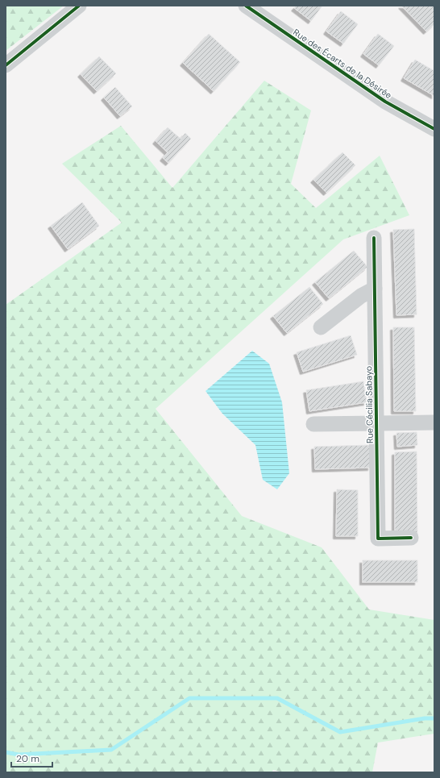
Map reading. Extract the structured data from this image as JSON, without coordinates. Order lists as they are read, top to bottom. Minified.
{"streets":{"street":["Rue des Écarts de la Désirée","Rue Cécilia Sabayo"]},"scale_bar":"20 m"}
